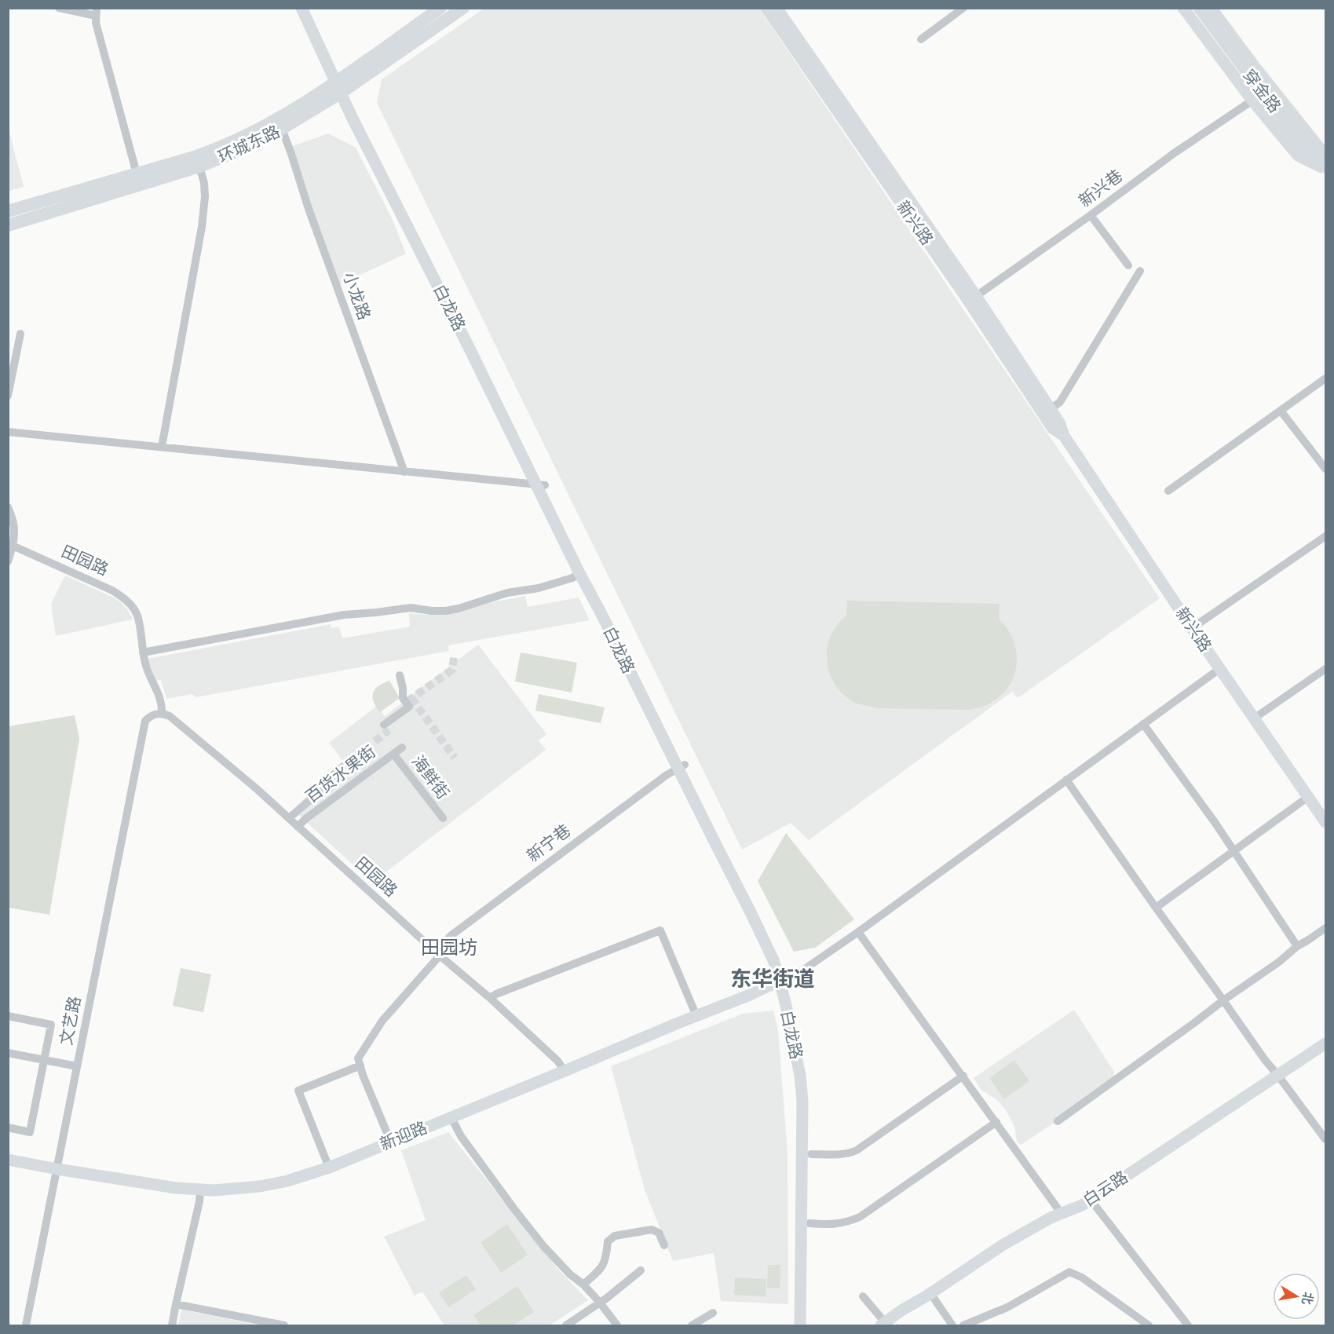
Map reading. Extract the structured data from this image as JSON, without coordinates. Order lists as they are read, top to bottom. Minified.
{"streets":{"main road":["环城东路"],"street":["穿金路","新兴巷","新兴路","小龙路","白龙路","田园路","百货水果街","海鲜街","新宁巷","文艺路","新迎路","白云路"]},"crossings":[["环城东路","小龙路"],["环城东路","白龙路"],["新兴巷","新兴路"],["白龙路","新宁巷"],["白龙路","新迎路"],["田园路","百货水果街"],["田园路","新宁巷"],["田园路","文艺路"],["田园路","新迎路"],["百货水果街","海鲜街"],["文艺路","新迎路"]],"districts":["田园坊","东华街道"],"north":"right"}
